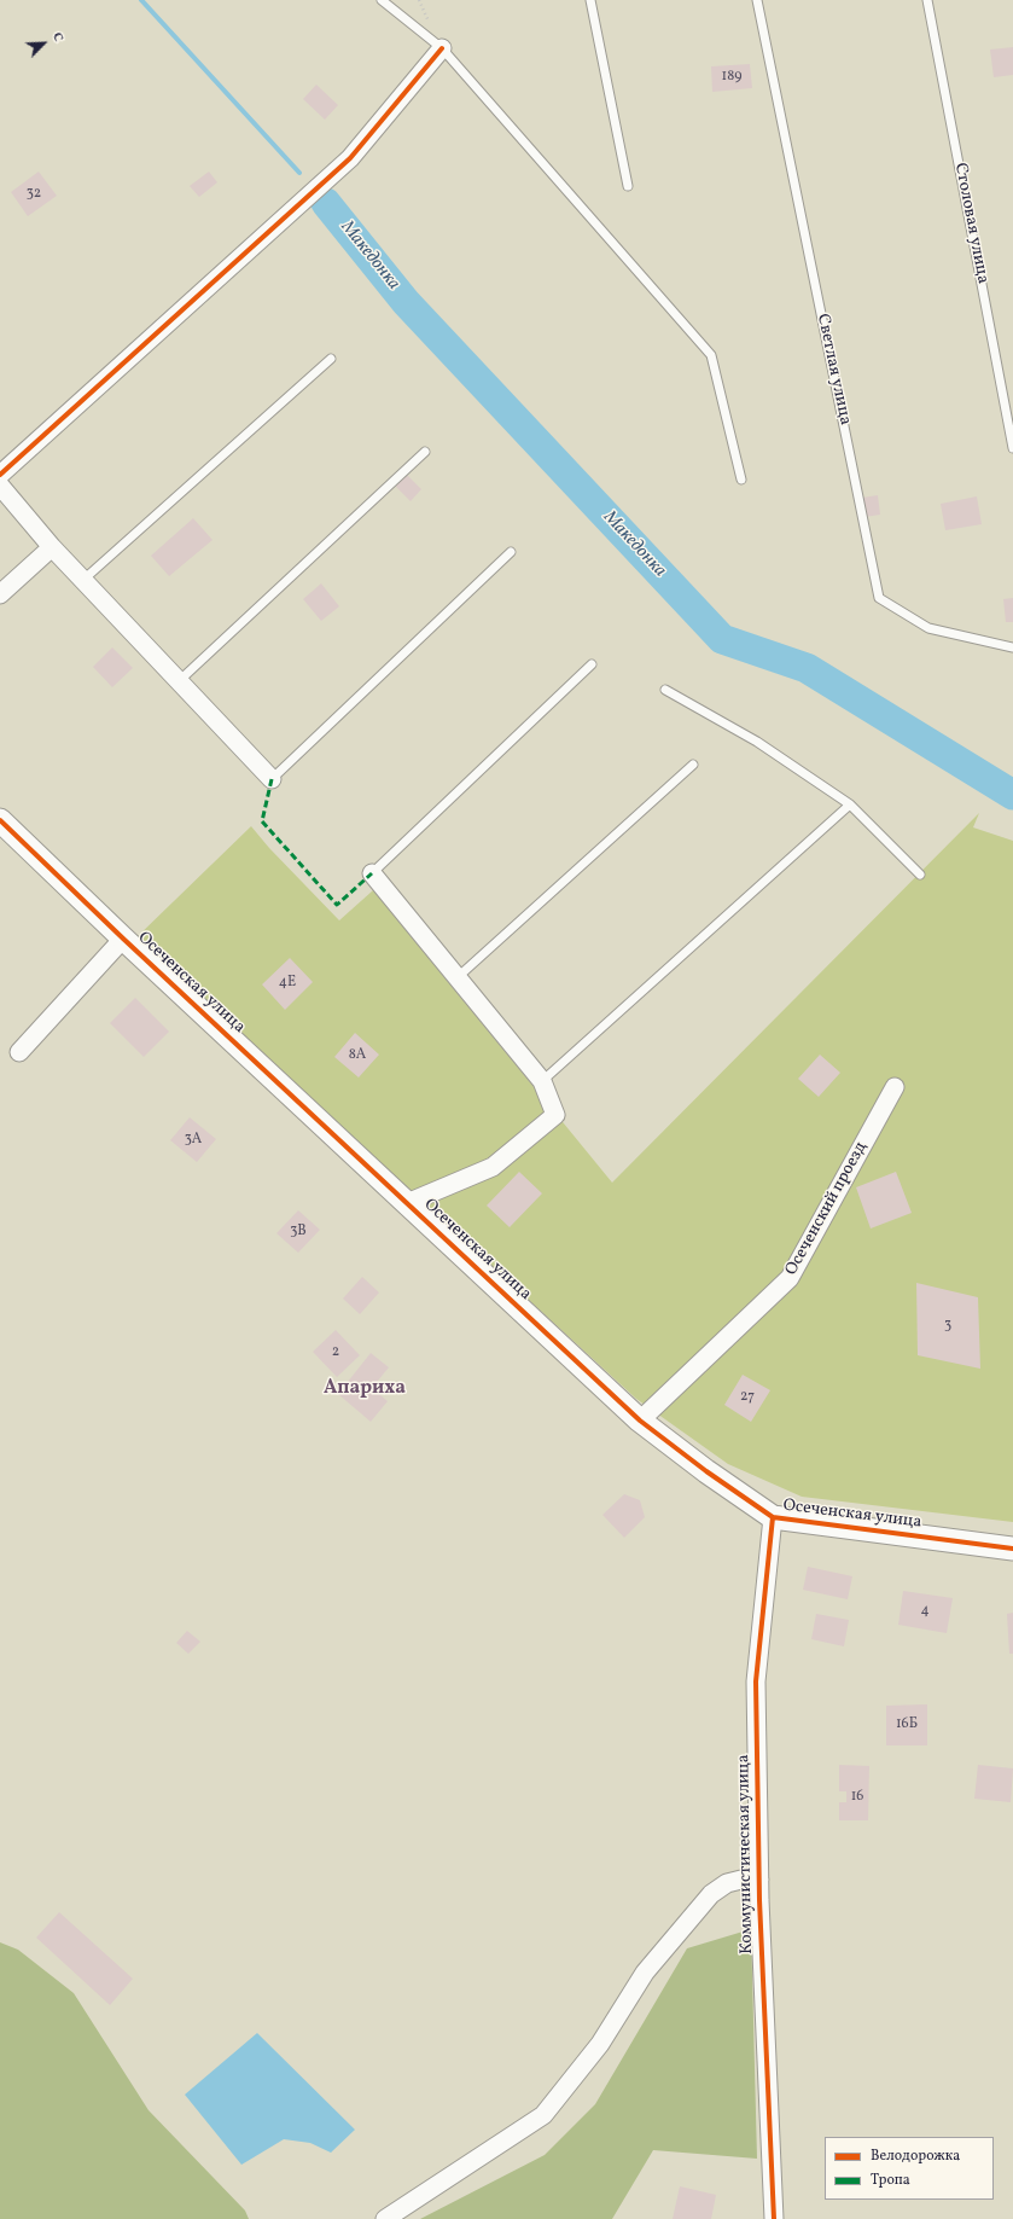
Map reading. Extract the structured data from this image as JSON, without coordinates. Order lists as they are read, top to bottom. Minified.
{"streets":{"street":["Осеченская улица","Осеченский проезд","Коммунистическая улица"],"lane":["Столовая улица","Светлая улица"]},"crossings":[["Осеченская улица","Осеченский проезд"],["Осеченская улица","Коммунистическая улица"]],"districts":["Апариха"],"water":["Македонка"],"house_numbers":["189","32","4Е","8А","3А","3В","3","2","27","4","16Б","16"],"legend":["Велодорожка","Тропа"],"north":"top right"}
